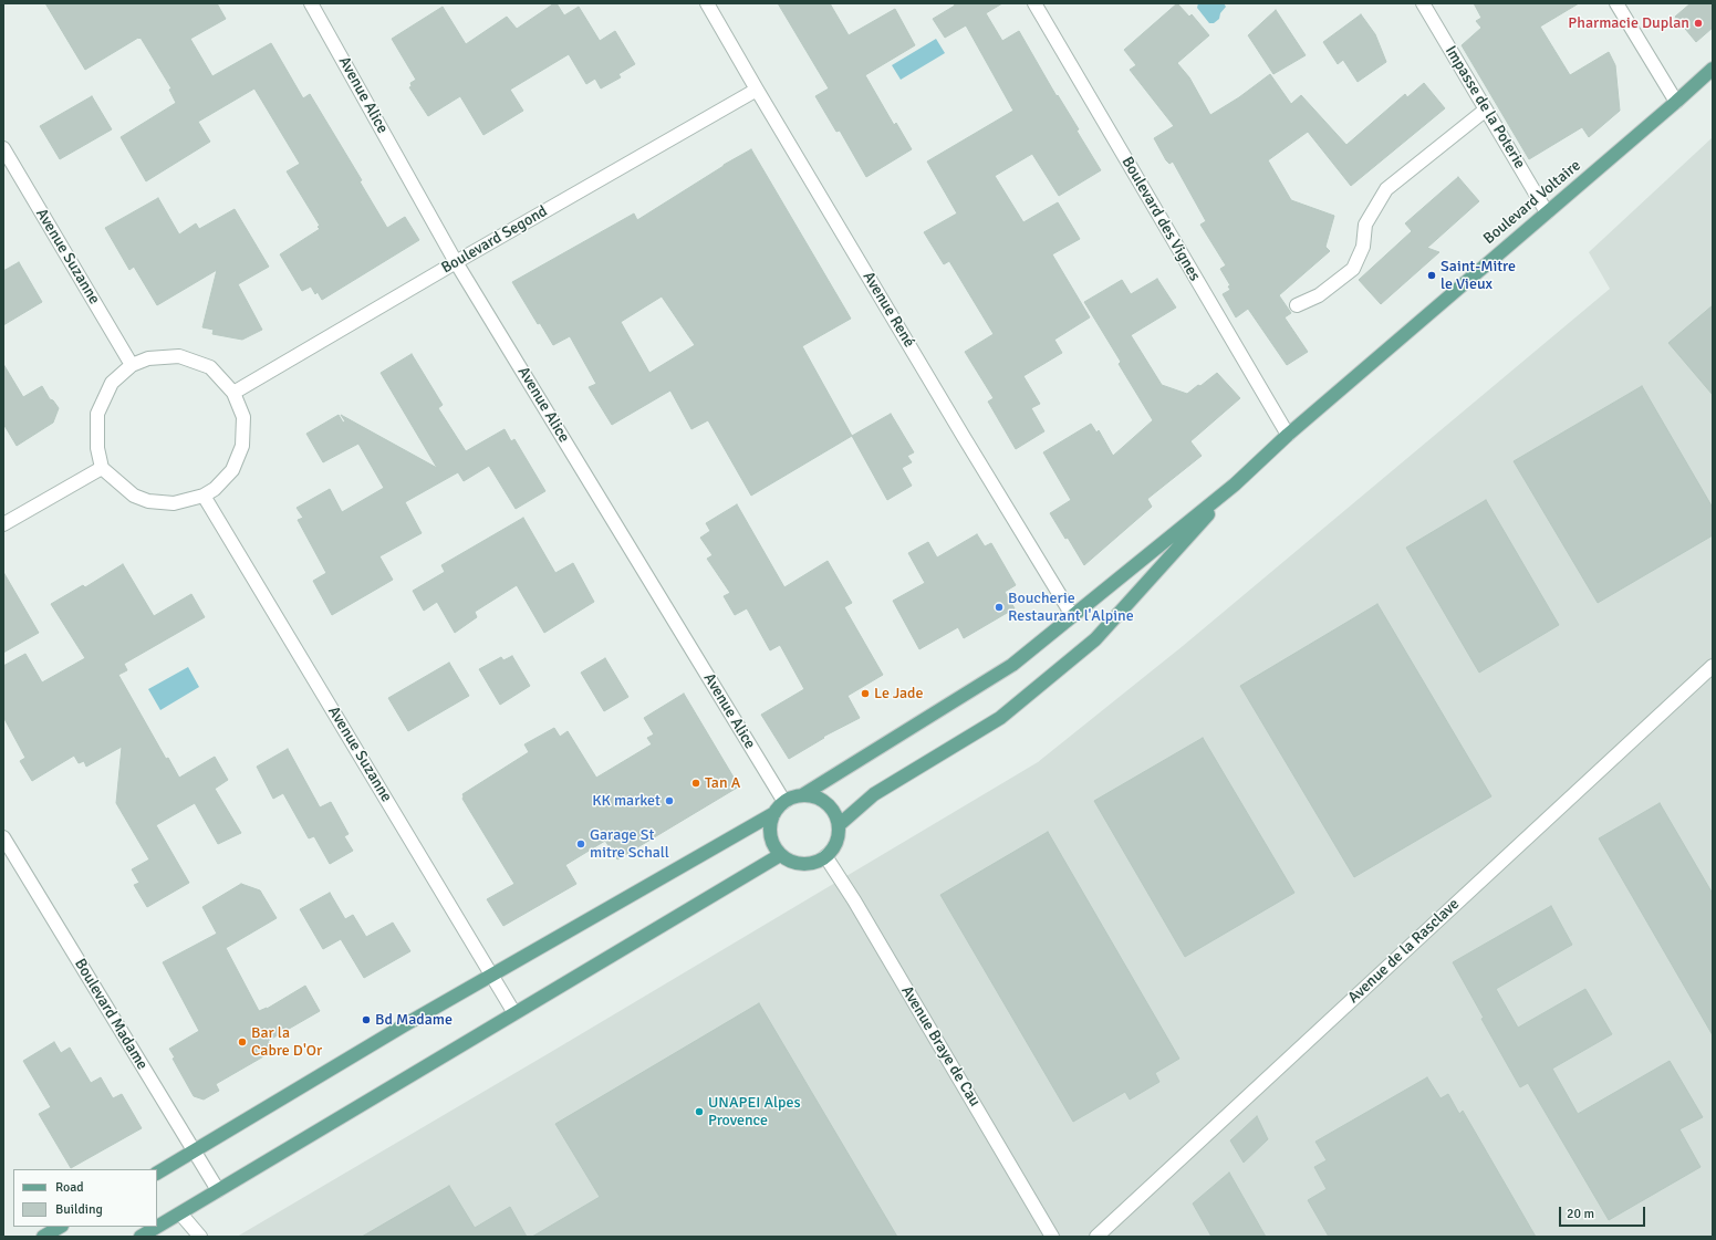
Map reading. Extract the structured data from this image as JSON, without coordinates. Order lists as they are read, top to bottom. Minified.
{"streets":{"main road":["Boulevard Voltaire"],"street":["Avenue Alice","Impasse de la Poterie","Boulevard des Vignes","Boulevard Segond","Avenue Suzanne","Avenue René","Avenue de la Rasclave","Boulevard Madame","Avenue Braye de Cau"]},"crossings":[["Avenue Alice","Boulevard Segond"],["Avenue Alice","Avenue Braye de Cau"],["Impasse de la Poterie","Boulevard Voltaire"],["Boulevard Voltaire","Boulevard des Vignes"],["Boulevard Segond","Avenue Suzanne"],["Boulevard Segond","Avenue René"]],"places":["Pharmacie Duplan","Saint-Mitre le Vieux","Boucherie Restaurant l'Alpine","Le Jade","Tan A","KK market","Garage St mitre Schall","Bd Madame","Bar la Cabre D'Or","UNAPEI Alpes Provence"],"legend":["Road","Building"],"scale_bar":"20 m"}
